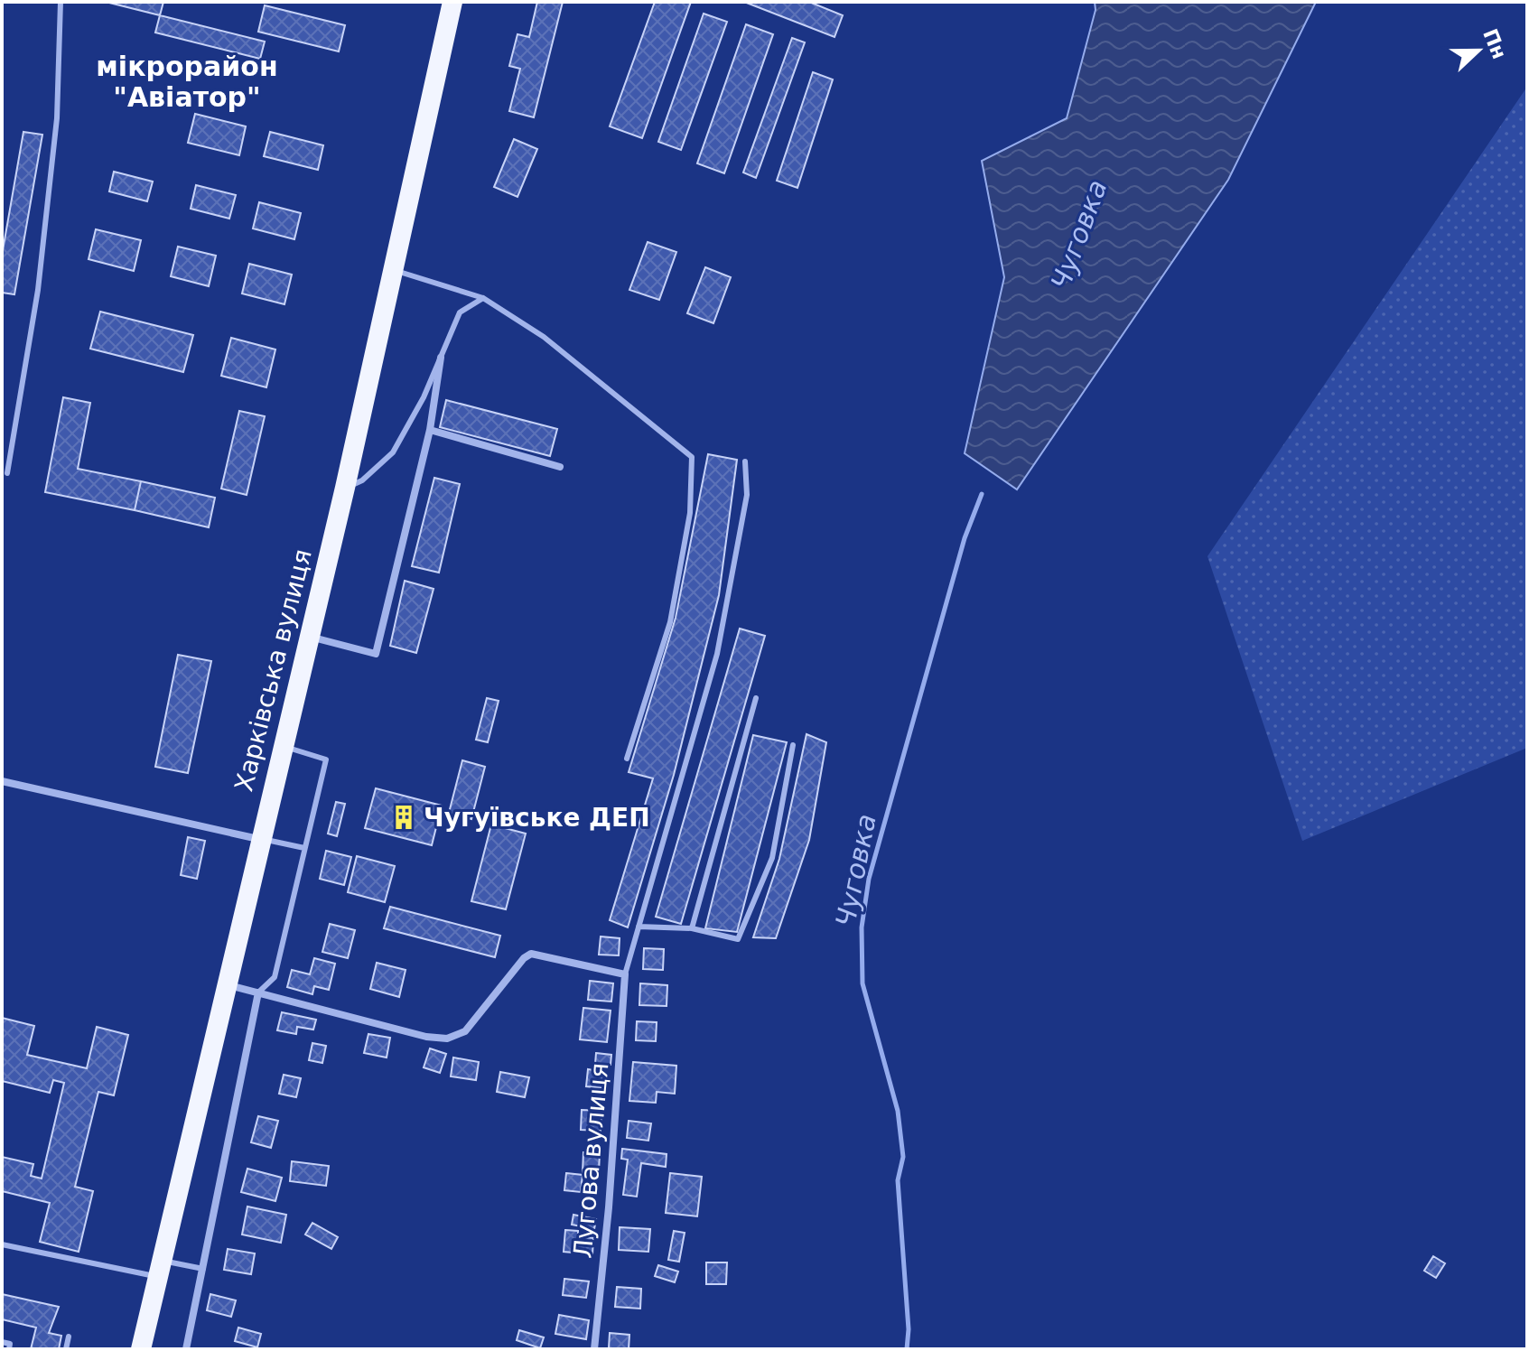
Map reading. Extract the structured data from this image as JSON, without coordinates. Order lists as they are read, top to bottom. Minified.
{"streets":{"highway":["Харківська вулиця"],"street":["Лугова вулиця"]},"districts":["мікрорайон \"Авіатор\""],"water":["Чуговка"],"places":{"building":["Чугуївське ДЕП"]},"north":"right"}
